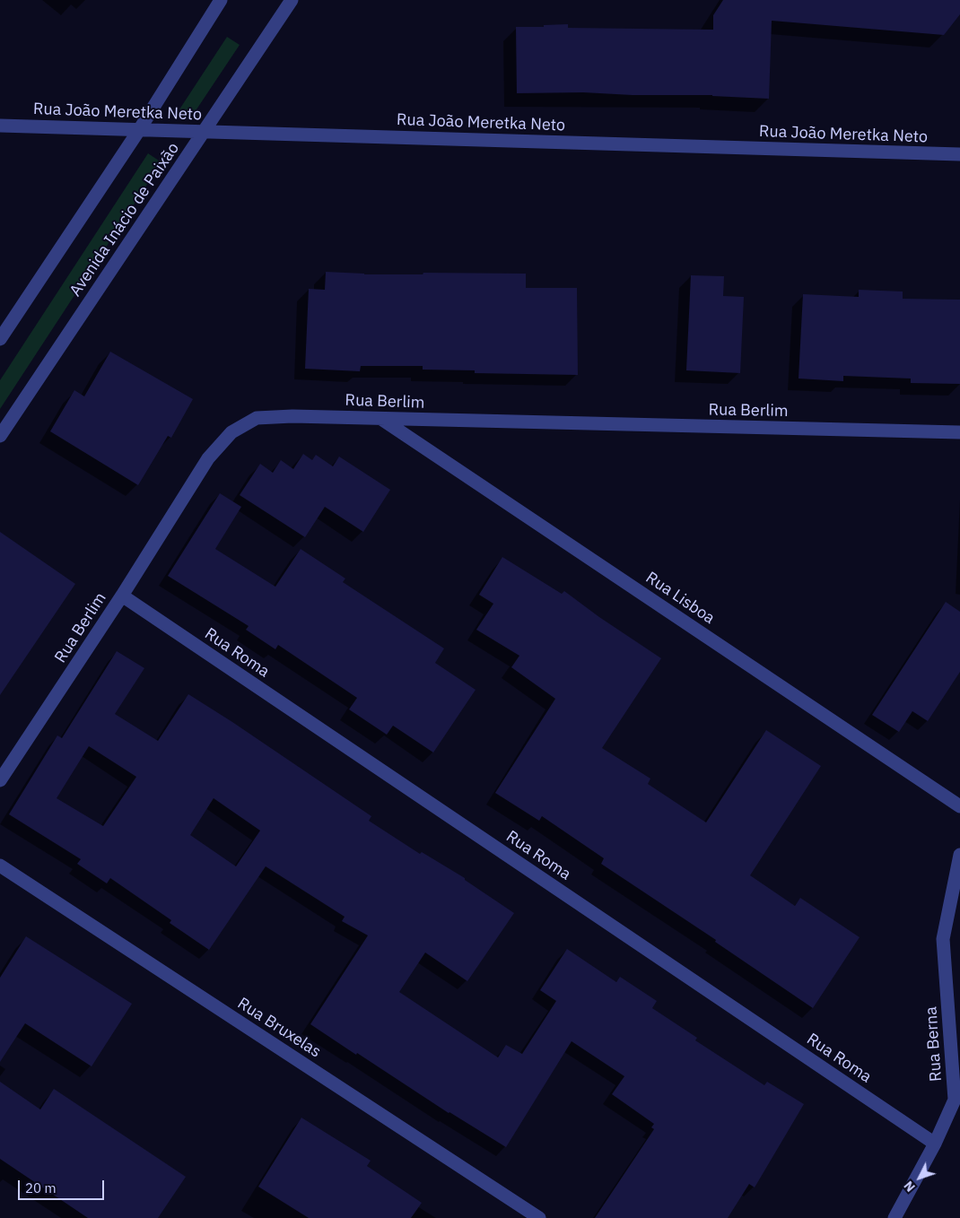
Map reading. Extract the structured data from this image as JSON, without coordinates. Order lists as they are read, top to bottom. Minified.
{"streets":{"street":["Rua João Meretka Neto","Avenida Inácio de Paixão","Rua Berlim","Rua Lisboa","Rua Roma","Rua Bruxelas","Rua Berna"]},"crossings":[["Rua João Meretka Neto","Avenida Inácio de Paixão"],["Rua Berlim","Rua Lisboa"],["Rua Berlim","Rua Roma"],["Rua Roma","Rua Berna"]],"scale_bar":"20 m","north":"bottom left"}
